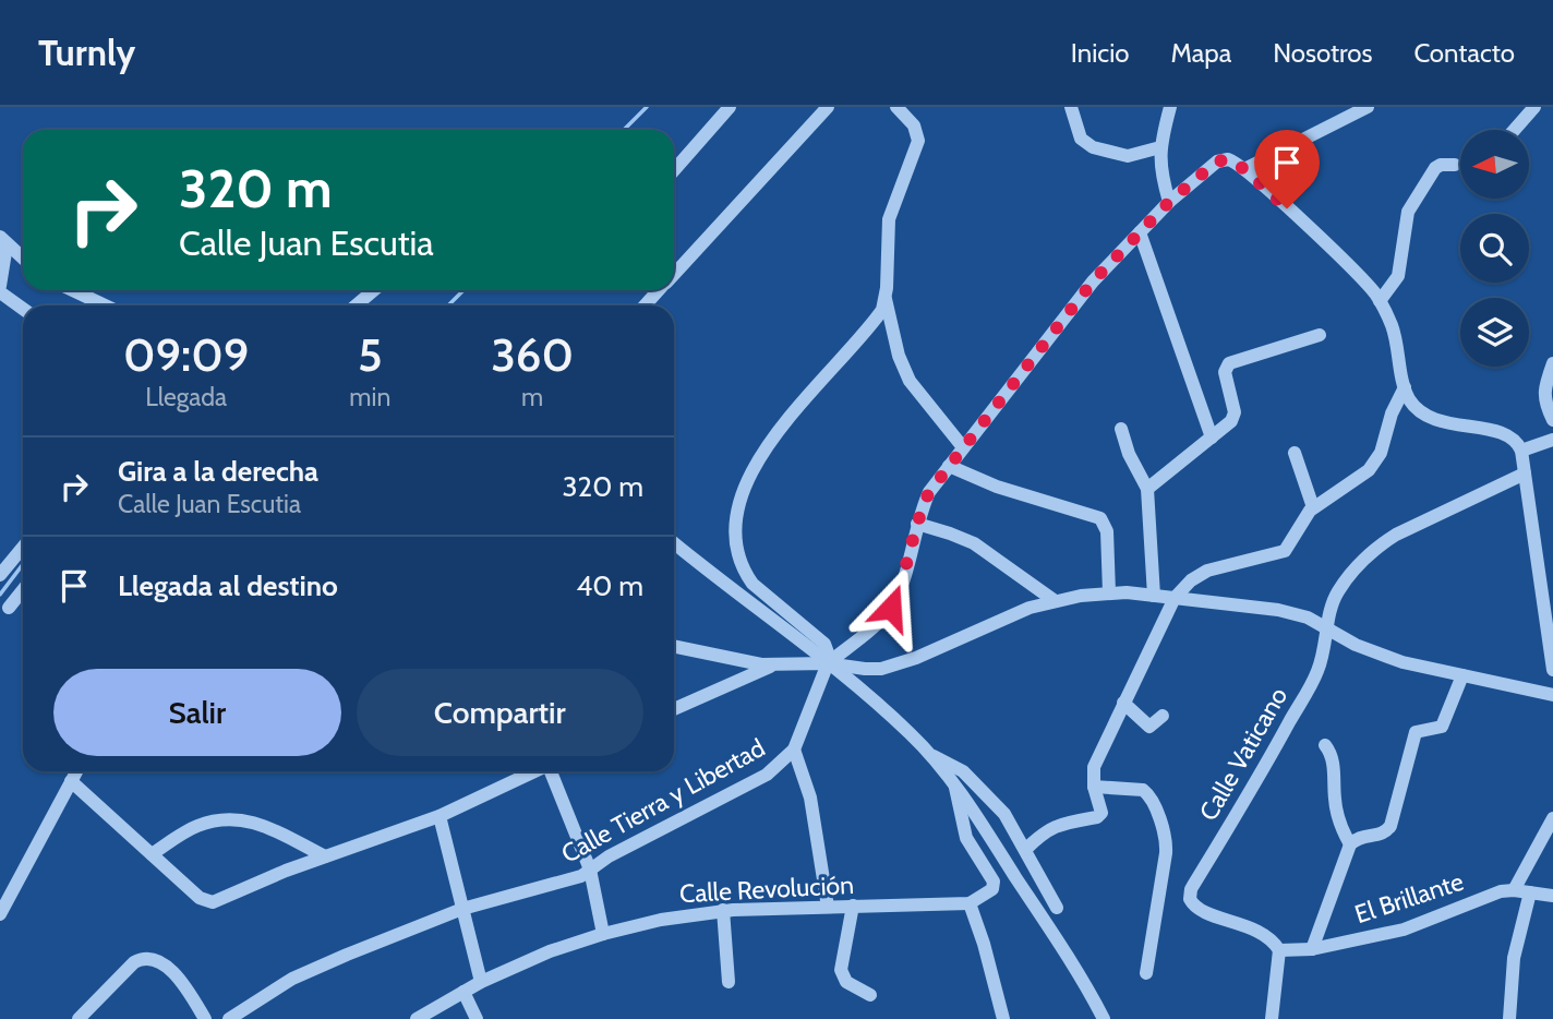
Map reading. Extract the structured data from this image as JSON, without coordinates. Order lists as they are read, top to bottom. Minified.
{"streets":{"street":["Calle Vaticano","Calle Tierra y Libertad","Calle Revolución","El Brillante"]},"crossings":[["Calle Vaticano","El Brillante"]],"north":"left","page":{"header":"Turnly","nav":["Inicio","Mapa","Nosotros","Contacto"],"turn":["320 m","Calle Juan Escutia"],"eta":["09:09","Llegada","5","min","360","m"],"list":[{"name":"Gira a la derecha","note":"Calle Juan Escutia","value":"320 m"},{"name":"Llegada al destino","value":"40 m"}],"buttons":["Salir","Compartir"]}}
